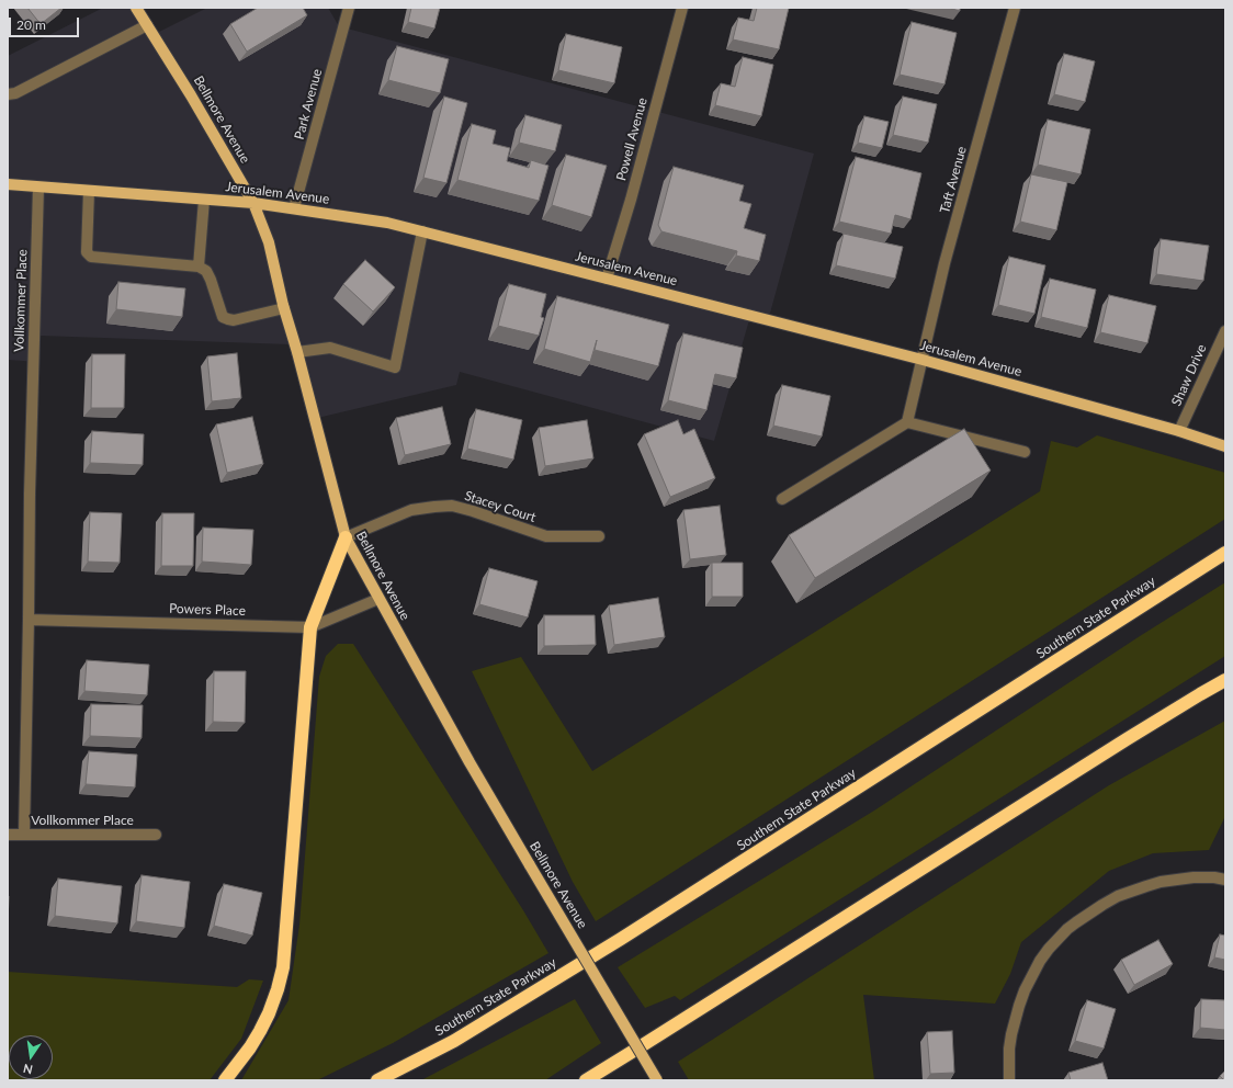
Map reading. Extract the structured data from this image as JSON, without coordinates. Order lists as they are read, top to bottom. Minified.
{"streets":{"highway":["Southern State Parkway"],"main road":["Bellmore Avenue","Jerusalem Avenue"],"street":["Park Avenue","Powell Avenue","Taft Avenue","Vollkommer Place","Shaw Drive","Stacey Court","Powers Place"]},"crossings":[["Park Avenue","Jerusalem Avenue"],["Bellmore Avenue","Jerusalem Avenue"],["Bellmore Avenue","Stacey Court"],["Bellmore Avenue","Powers Place"],["Powell Avenue","Jerusalem Avenue"],["Taft Avenue","Jerusalem Avenue"],["Jerusalem Avenue","Vollkommer Place"],["Jerusalem Avenue","Shaw Drive"],["Vollkommer Place","Powers Place"]],"scale_bar":"20 m","north":"bottom"}
